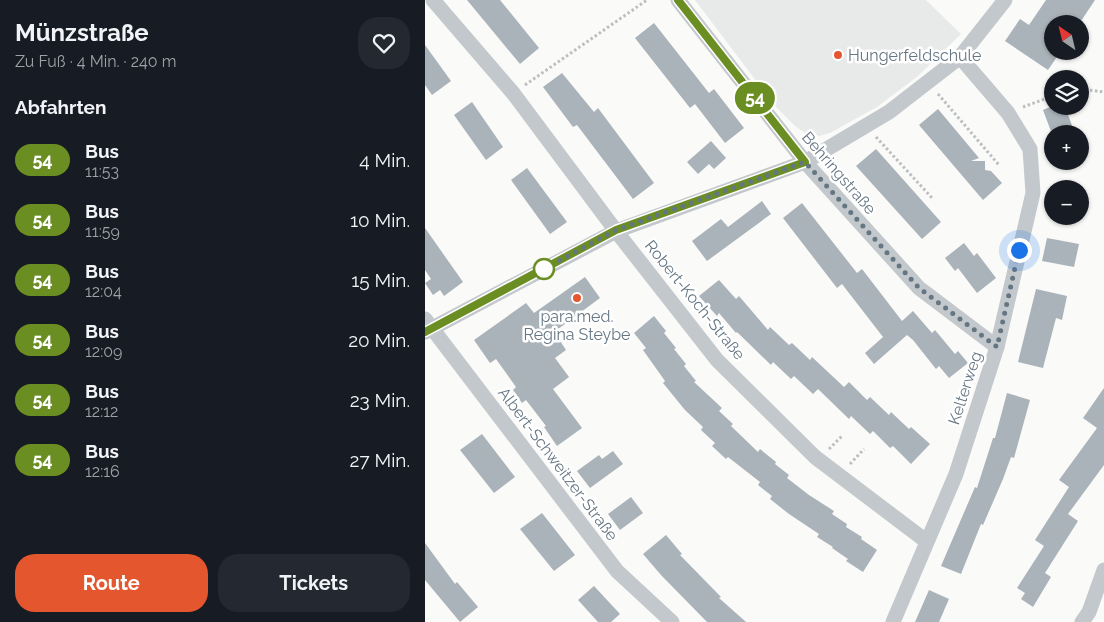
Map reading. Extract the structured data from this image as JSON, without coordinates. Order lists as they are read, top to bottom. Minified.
{"streets":{"street":["Behringstraße","Robert-Koch-Straße","Kelterweg","Albert-Schweitzer-Straße"]},"crossings":[["Behringstraße","Kelterweg"],["Robert-Koch-Straße","Kelterweg"]],"places":["Hungerfeldschule","para.med. Regina Steybe"],"lines":["bus line 54"],"north":"top left","page":{"heading":[["Münzstraße","Zu Fuß · 4 Min. · 240 m"],"Abfahrten"],"on_map":"54","map_buttons":["+","−"],"list":[{"mark":"54","name":"Bus","note":"11:53","value":"4 Min."},{"mark":"54","name":"Bus","note":"11:59","value":"10 Min."},{"mark":"54","name":"Bus","note":"12:04","value":"15 Min."},{"mark":"54","name":"Bus","note":"12:09","value":"20 Min."},{"mark":"54","name":"Bus","note":"12:12","value":"23 Min."},{"mark":"54","name":"Bus","note":"12:16","value":"27 Min."}],"buttons":["Route","Tickets"]}}
